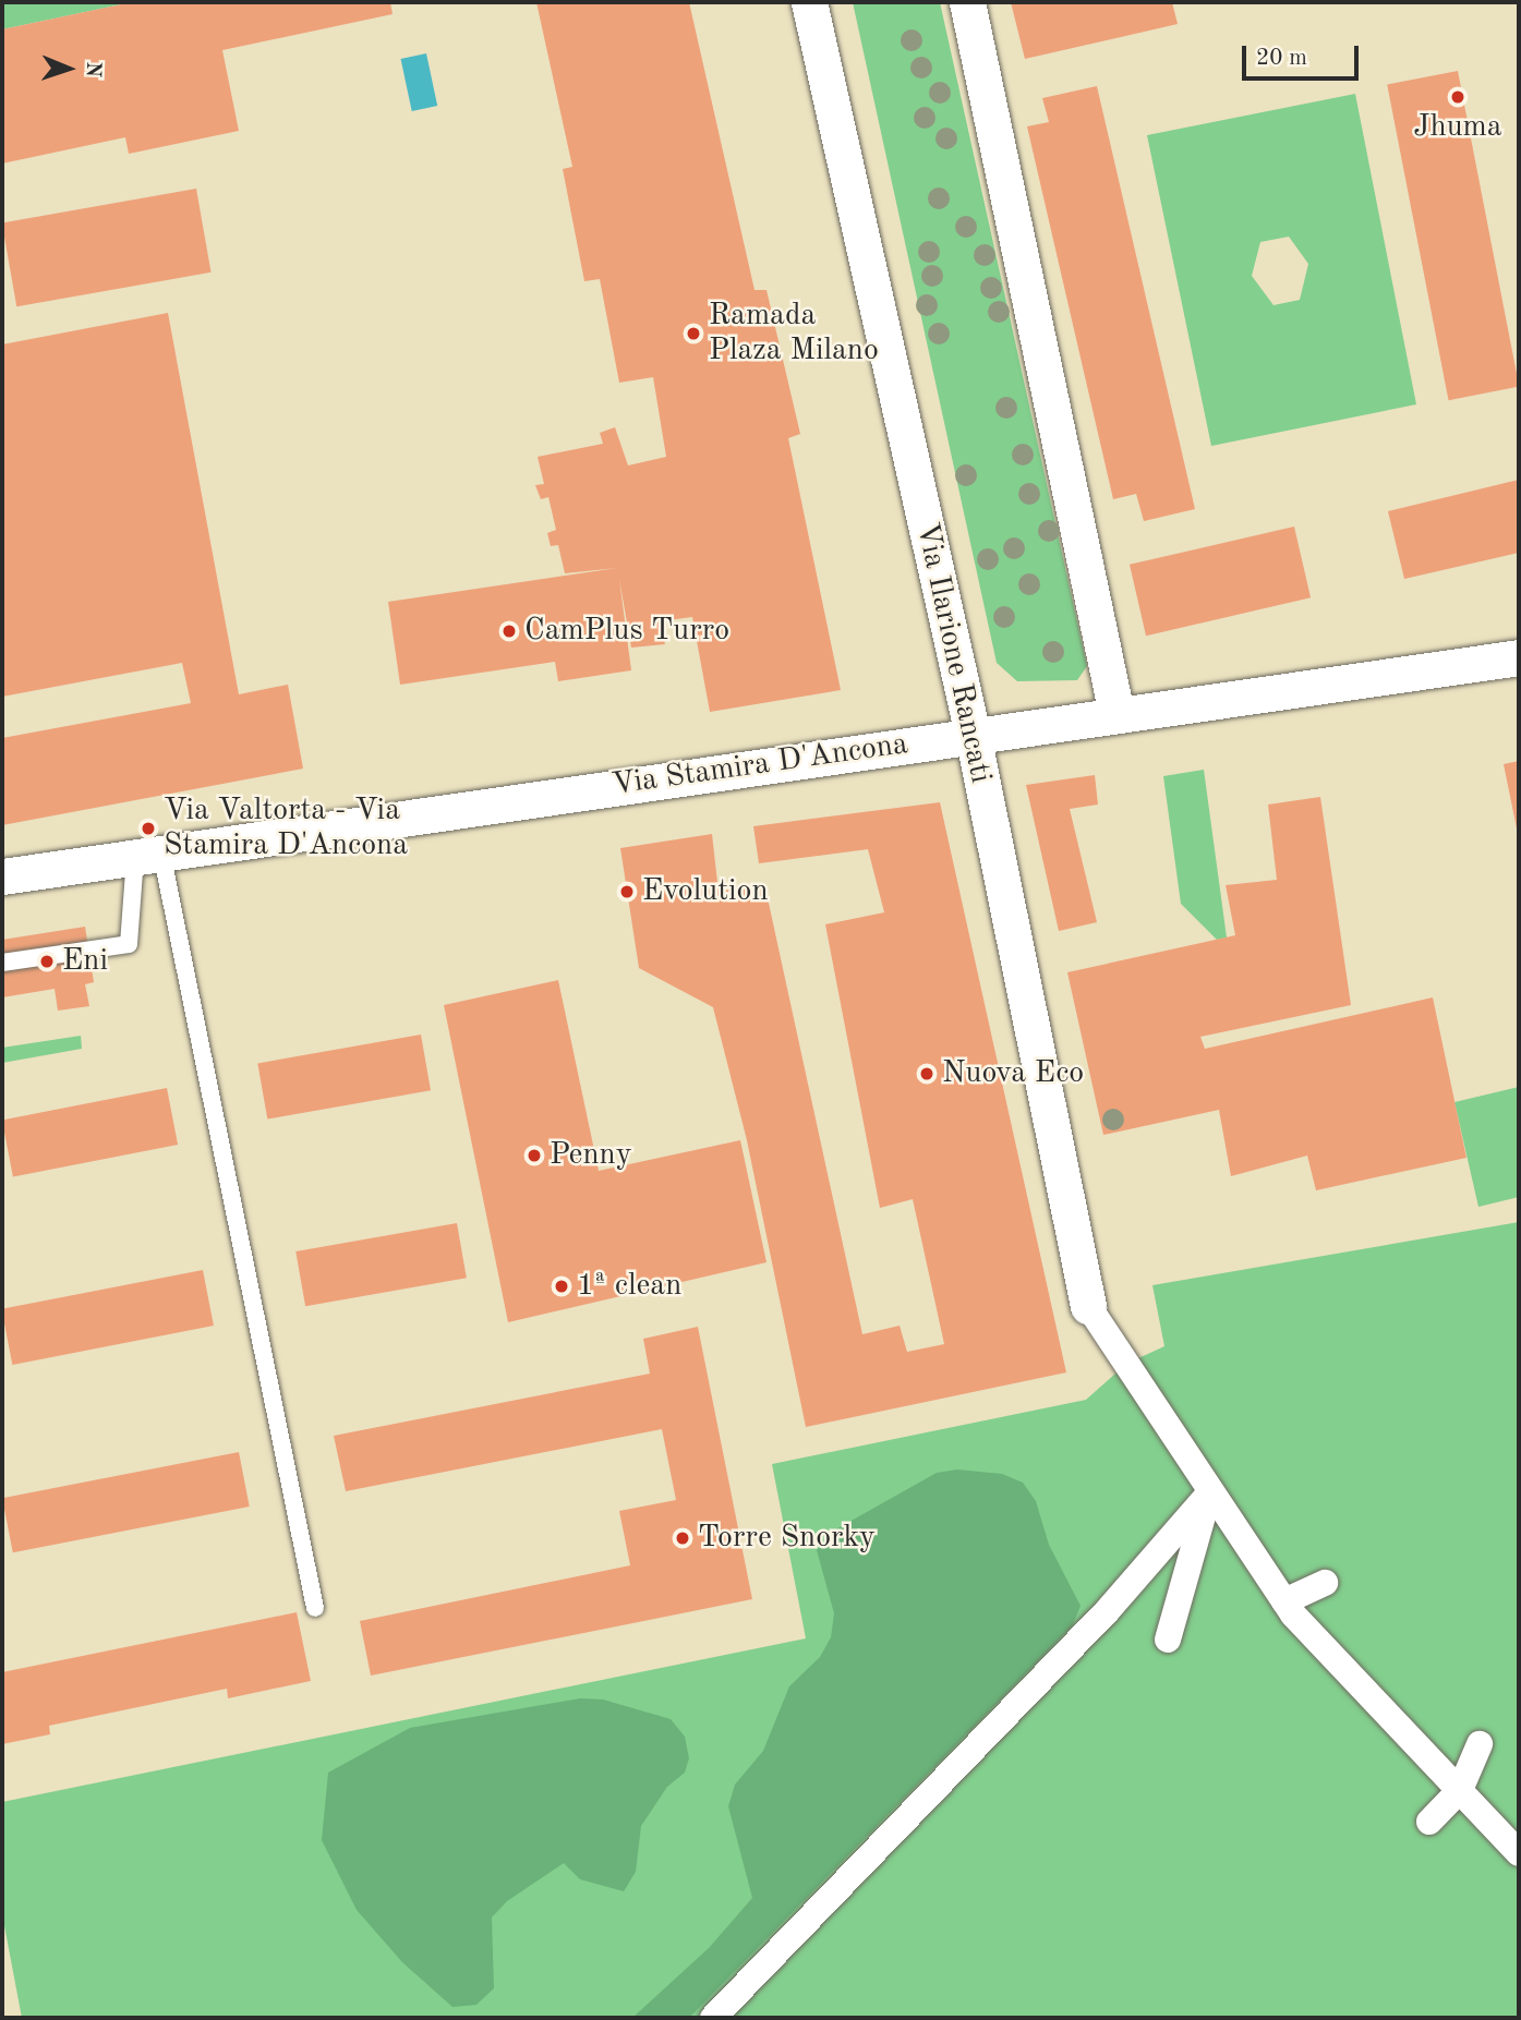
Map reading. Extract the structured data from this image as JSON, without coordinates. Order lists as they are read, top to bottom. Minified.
{"streets":{"street":["Via Ilarione Rancati","Via Stamira D'Ancona"]},"crossings":[["Via Ilarione Rancati","Via Stamira D'Ancona"]],"places":["Jhuma","Ramada Plaza Milano","CamPlus Turro","Via Valtorta - Via Stamira D'Ancona","Evolution","Eni","Nuova Eco","Penny","1ª clean","Torre Snorky"],"scale_bar":"20 m","north":"right"}
